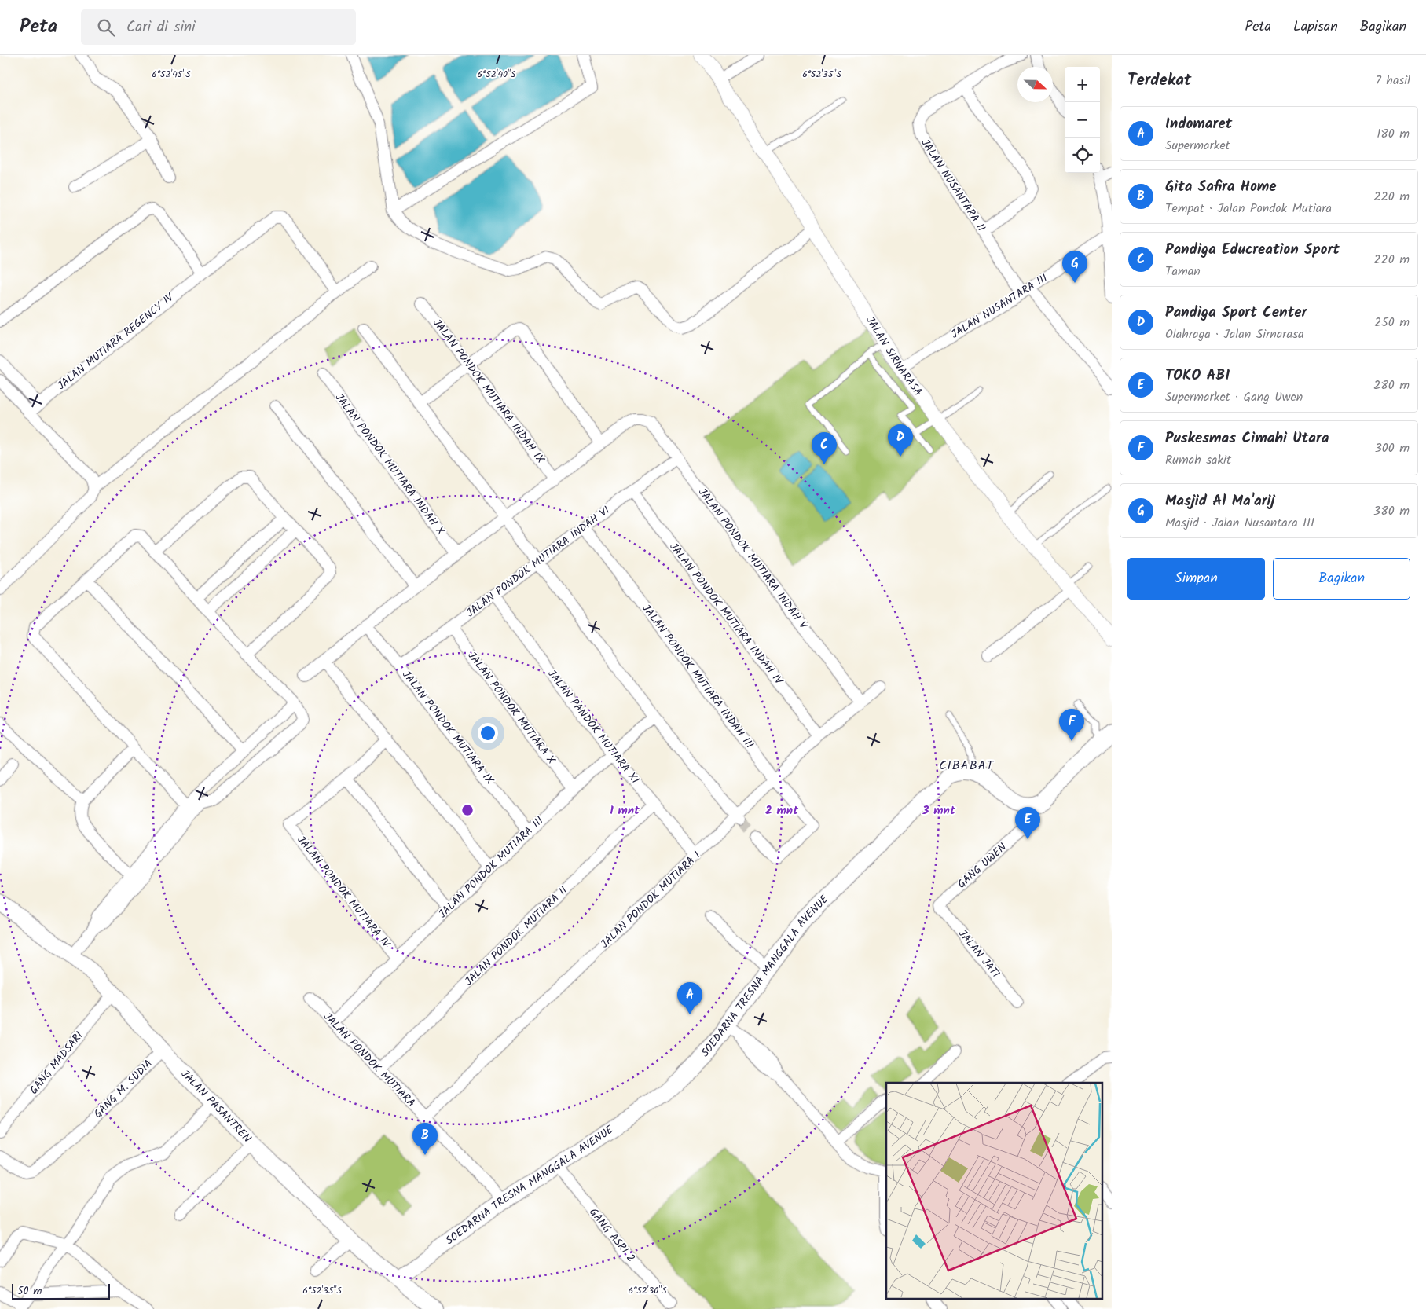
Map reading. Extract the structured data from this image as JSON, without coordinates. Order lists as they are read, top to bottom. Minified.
{"streets":{"main road":["SOEDARNA TRESNA MANGGALA AVENUE","JALAN PASANTREN"],"street":["JALAN NUSANTARA II","JALAN NUSANTARA III","JALAN MUTIARA REGENCY IV","JALAN SIRNARASA","JALAN PONDOK MUTIARA INDAH IX","JALAN PONDOK MUTIARA INDAH X","JALAN PONDOK MUTIARA INDAH V","JALAN PONDOK MUTIARA INDAH VI","JALAN PONDOK MUTIARA INDAH IV","JALAN PONDOK MUTIARA INDAH III","JALAN PONDOK MUTIARA X","JALAN PANDOK MUTIARA XI","JALAN PONDOK MUTIARA IX","GANG UWEN","JALAN PONDOK MUTIARA III","JALAN PONDOK MUTIARA IV","JALAN PONDOK MUTIARA I","JALAN PONDOK MUTIARA II","JALAN JATI","JALAN PONDOK MUTIARA","GANG MADSARI","GANG M. SUDIA","GANG ASRI 2"]},"crossings":[["JALAN NUSANTARA II","JALAN NUSANTARA III"],["JALAN NUSANTARA III","JALAN SIRNARASA"],["JALAN PONDOK MUTIARA INDAH V","JALAN PONDOK MUTIARA INDAH VI"],["JALAN PONDOK MUTIARA INDAH V","JALAN PONDOK MUTIARA I"],["JALAN PONDOK MUTIARA INDAH VI","JALAN PONDOK MUTIARA INDAH IV"],["JALAN PONDOK MUTIARA INDAH VI","JALAN PONDOK MUTIARA INDAH III"],["JALAN PONDOK MUTIARA INDAH VI","JALAN PONDOK MUTIARA X"],["JALAN PONDOK MUTIARA INDAH VI","JALAN PANDOK MUTIARA XI"],["JALAN PONDOK MUTIARA INDAH VI","JALAN PONDOK MUTIARA IX"],["JALAN PONDOK MUTIARA INDAH IV","JALAN PONDOK MUTIARA I"],["JALAN PONDOK MUTIARA INDAH III","JALAN PONDOK MUTIARA I"],["JALAN PONDOK MUTIARA X","JALAN PONDOK MUTIARA III"],["JALAN PANDOK MUTIARA XI","JALAN PONDOK MUTIARA III"],["JALAN PANDOK MUTIARA XI","JALAN PONDOK MUTIARA I"],["JALAN PANDOK MUTIARA XI","JALAN PONDOK MUTIARA II"],["JALAN PONDOK MUTIARA IX","JALAN PONDOK MUTIARA III"],["GANG UWEN","JALAN JATI"],["JALAN PONDOK MUTIARA III","JALAN PONDOK MUTIARA IV"],["JALAN PONDOK MUTIARA III","JALAN PONDOK MUTIARA"],["JALAN PONDOK MUTIARA I","JALAN PONDOK MUTIARA"],["JALAN PONDOK MUTIARA II","JALAN PONDOK MUTIARA"],["SOEDARNA TRESNA MANGGALA AVENUE","JALAN PONDOK MUTIARA"],["SOEDARNA TRESNA MANGGALA AVENUE","JALAN PASANTREN"],["SOEDARNA TRESNA MANGGALA AVENUE","GANG ASRI 2"],["GANG MADSARI","JALAN PASANTREN"],["GANG M. SUDIA","JALAN PASANTREN"]],"districts":["CIBABAT"],"scale_bar":"50 m","north":"right","page":{"header":"Peta","search":"Cari di sini","nav":["Peta","Lapisan","Bagikan"],"heading":["Terdekat","7 hasil"],"map_buttons":["+","−"],"list":[{"mark":"A","name":"Indomaret","note":"Supermarket","value":"180 m"},{"mark":"B","name":"Gita Safira Home","note":"Tempat · Jalan Pondok Mutiara","value":"220 m"},{"mark":"C","name":"Pandiga Educreation Sport","note":"Taman","value":"220 m"},{"mark":"D","name":"Pandiga Sport Center","note":"Olahraga · Jalan Sirnarasa","value":"250 m"},{"mark":"E","name":"TOKO ABI","note":"Supermarket · Gang Uwen","value":"280 m"},{"mark":"F","name":"Puskesmas Cimahi Utara","note":"Rumah sakit","value":"300 m"},{"mark":"G","name":"Masjid Al Ma'arij","note":"Masjid · Jalan Nusantara III","value":"380 m"}],"pins":["G","D","C","F","E","A","B"],"buttons":["Simpan","Bagikan"],"scale":"50 m"},"coordinates":["6°52'45\"S","6°52'35\"S","6°52'40\"S","6°52'30\"S"],"rings":["1 mnt","2 mnt","3 mnt"]}
